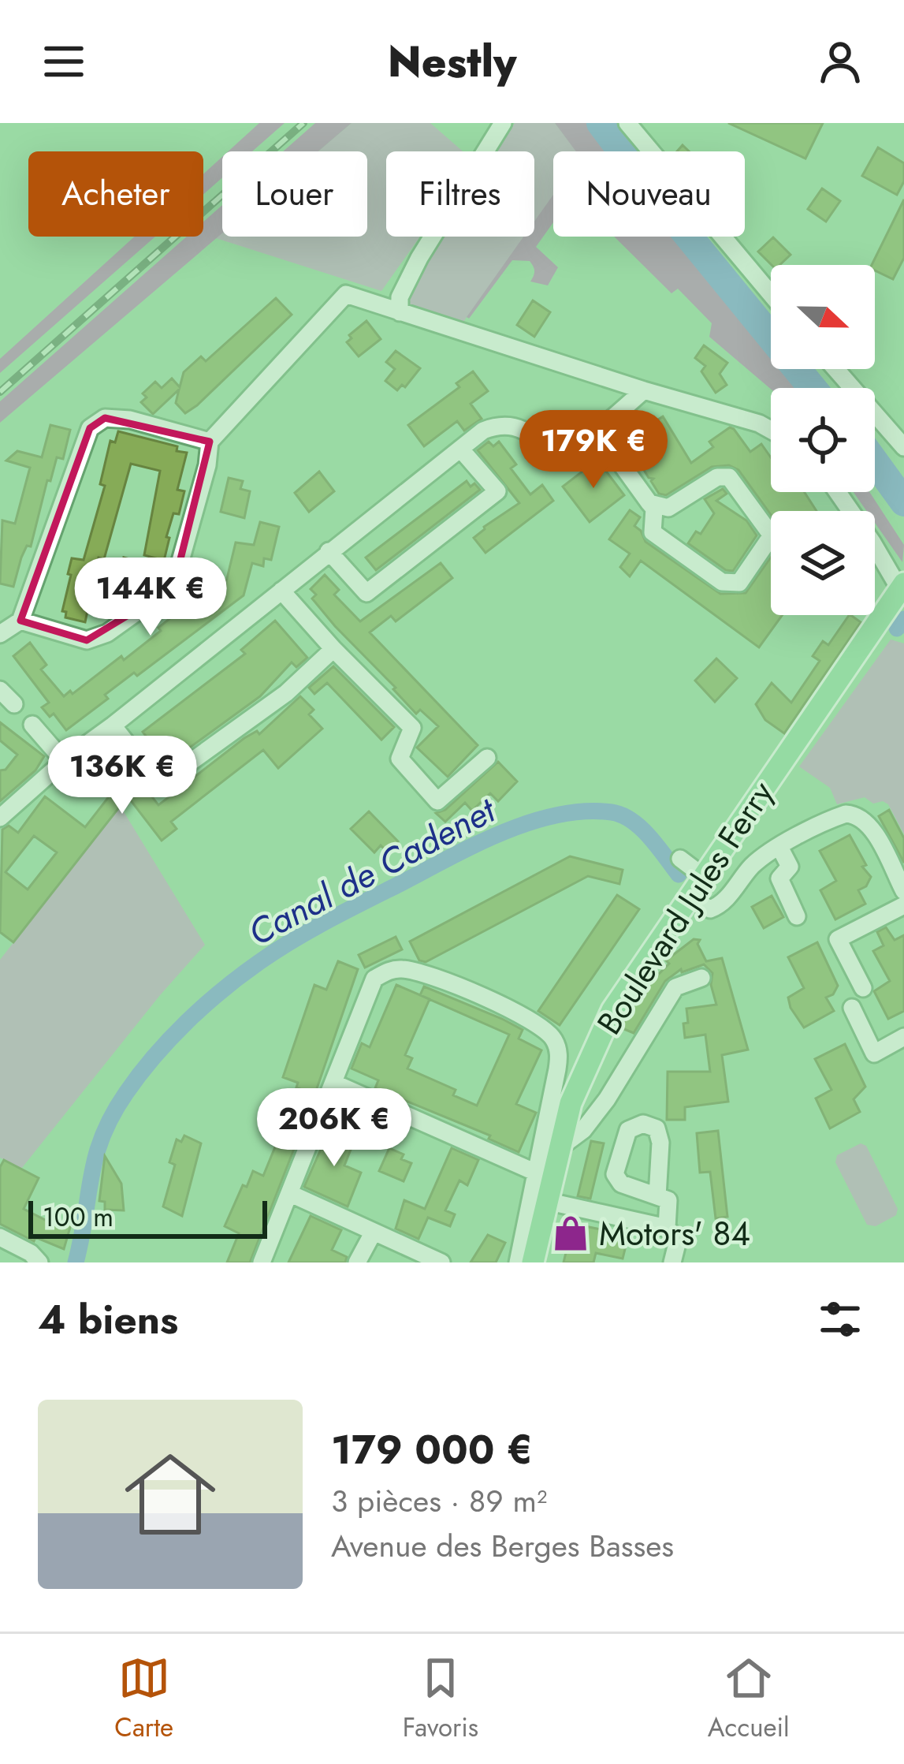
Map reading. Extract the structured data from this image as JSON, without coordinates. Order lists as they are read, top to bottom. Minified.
{"streets":{"main road":["Boulevard Jules Ferry"]},"water":["Canal de Cadenet"],"places":{"shop":["Motors' 84"]},"scale_bar":"100 m","north":"right","page":{"header":"Nestly","chip":["Acheter","Louer","Filtres","Nouveau"],"price":["179K €","144K €","136K €","206K €"],"scale":"100 m","heading":"4 biens","list":[{"name":"179 000 €","note":"3 pièces · 89 m² · Avenue des Berges Basses"}],"tabs":["Carte","Favoris","Accueil"]}}
